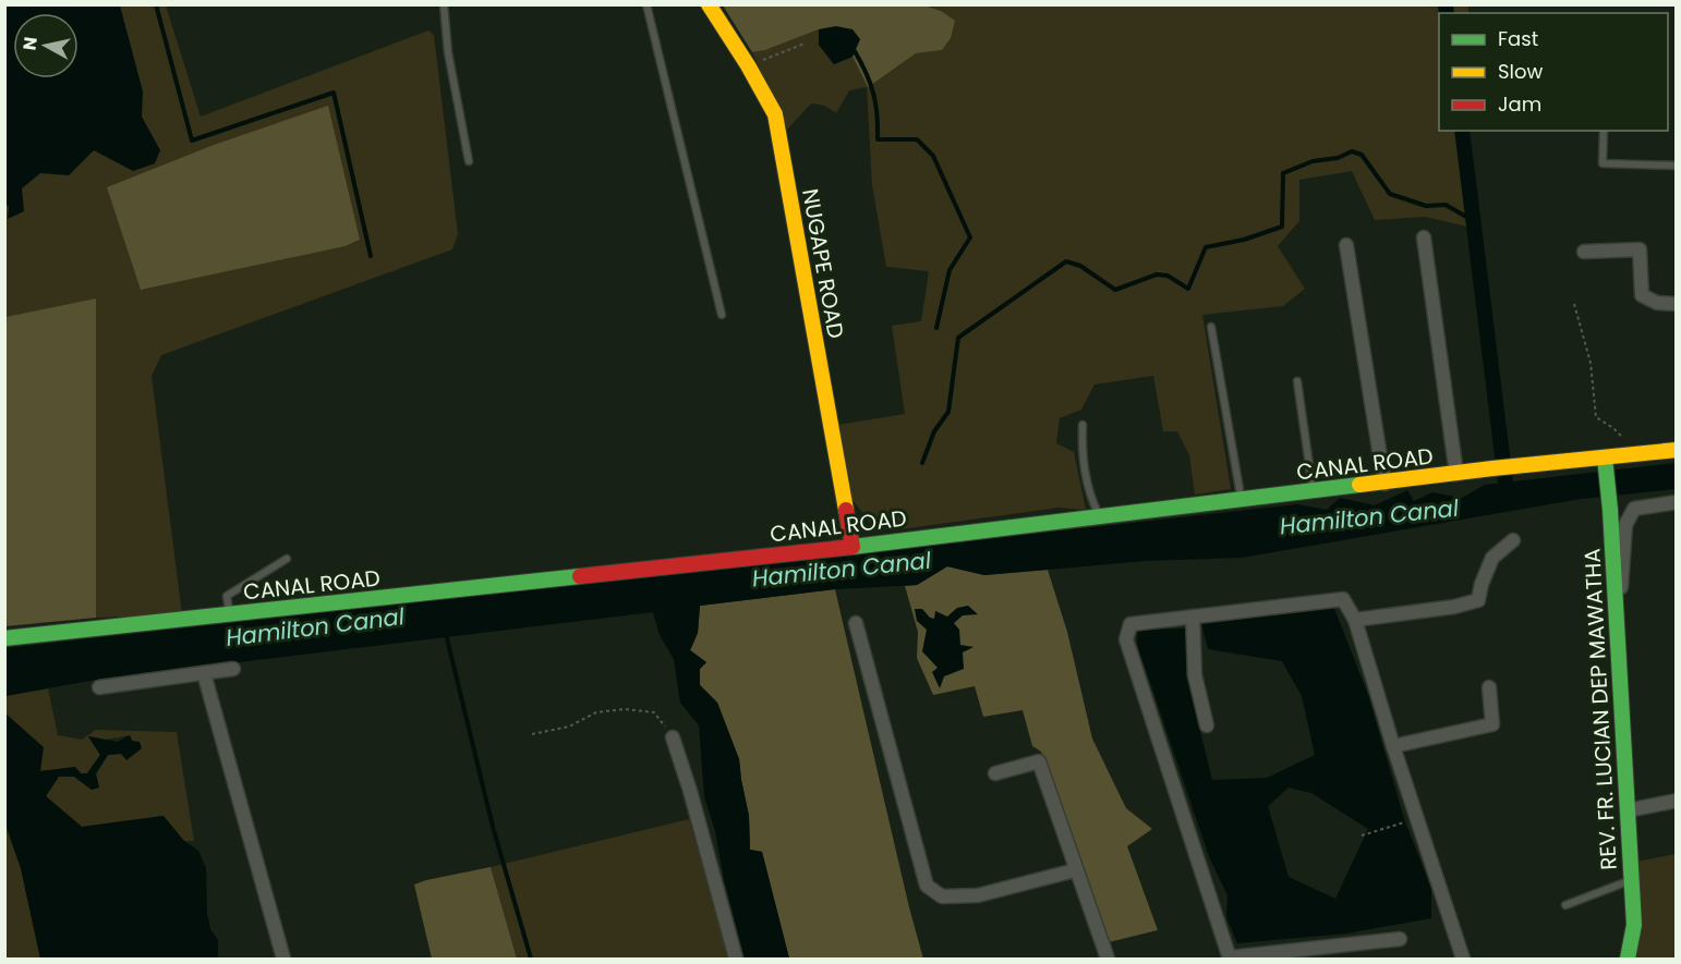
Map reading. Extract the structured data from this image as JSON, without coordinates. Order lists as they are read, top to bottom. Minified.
{"streets":{"main road":["NUGAPE ROAD","CANAL ROAD","REV. FR. LUCIAN DEP MAWATHA"]},"crossings":[["NUGAPE ROAD","CANAL ROAD"],["CANAL ROAD","REV. FR. LUCIAN DEP MAWATHA"]],"water":["Hamilton Canal"],"legend":["Fast","Slow","Jam"],"north":"left"}
